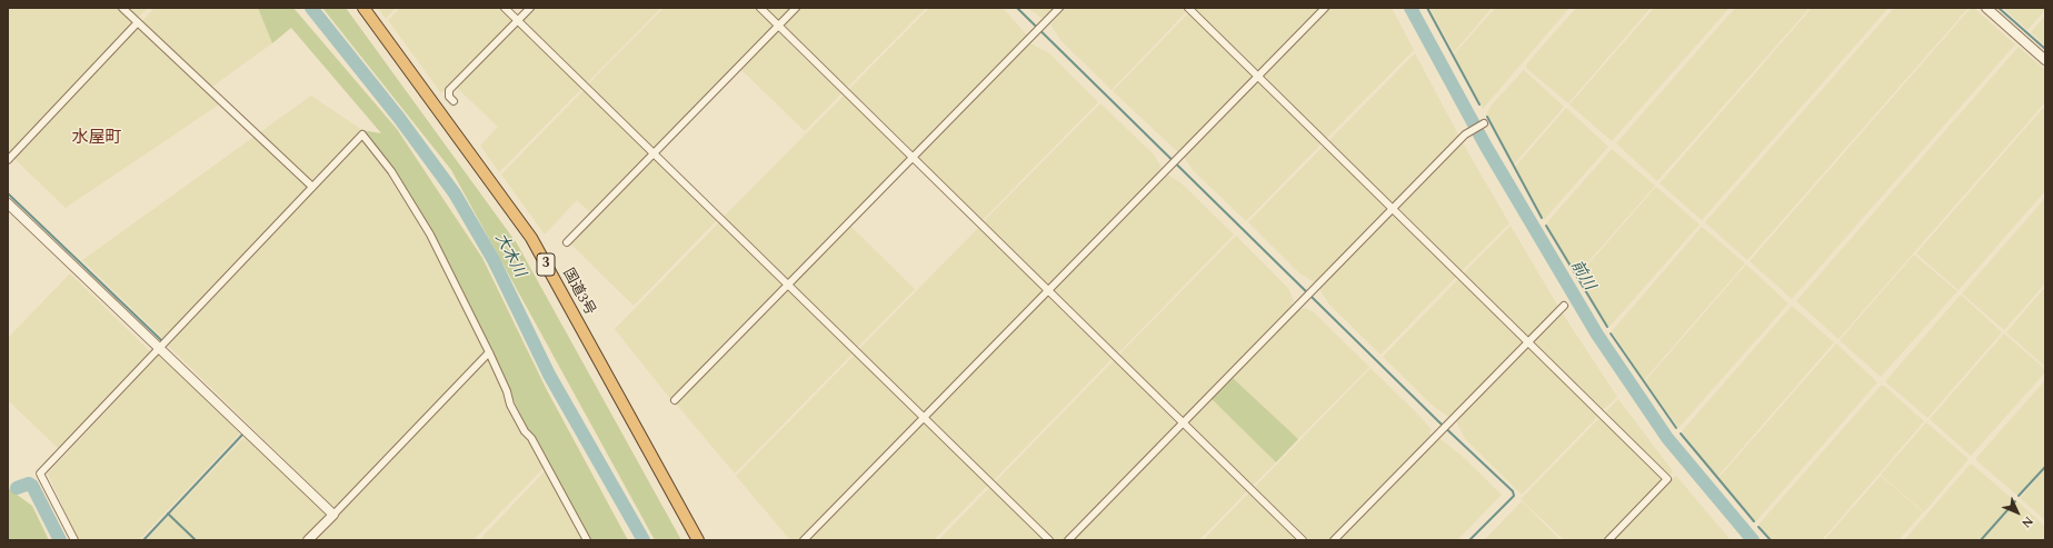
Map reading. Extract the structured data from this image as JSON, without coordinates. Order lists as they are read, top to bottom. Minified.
{"streets":{"highway":["3","国道3号"]},"districts":["水屋町"],"water":["大木川","前川"],"north":"bottom right"}
